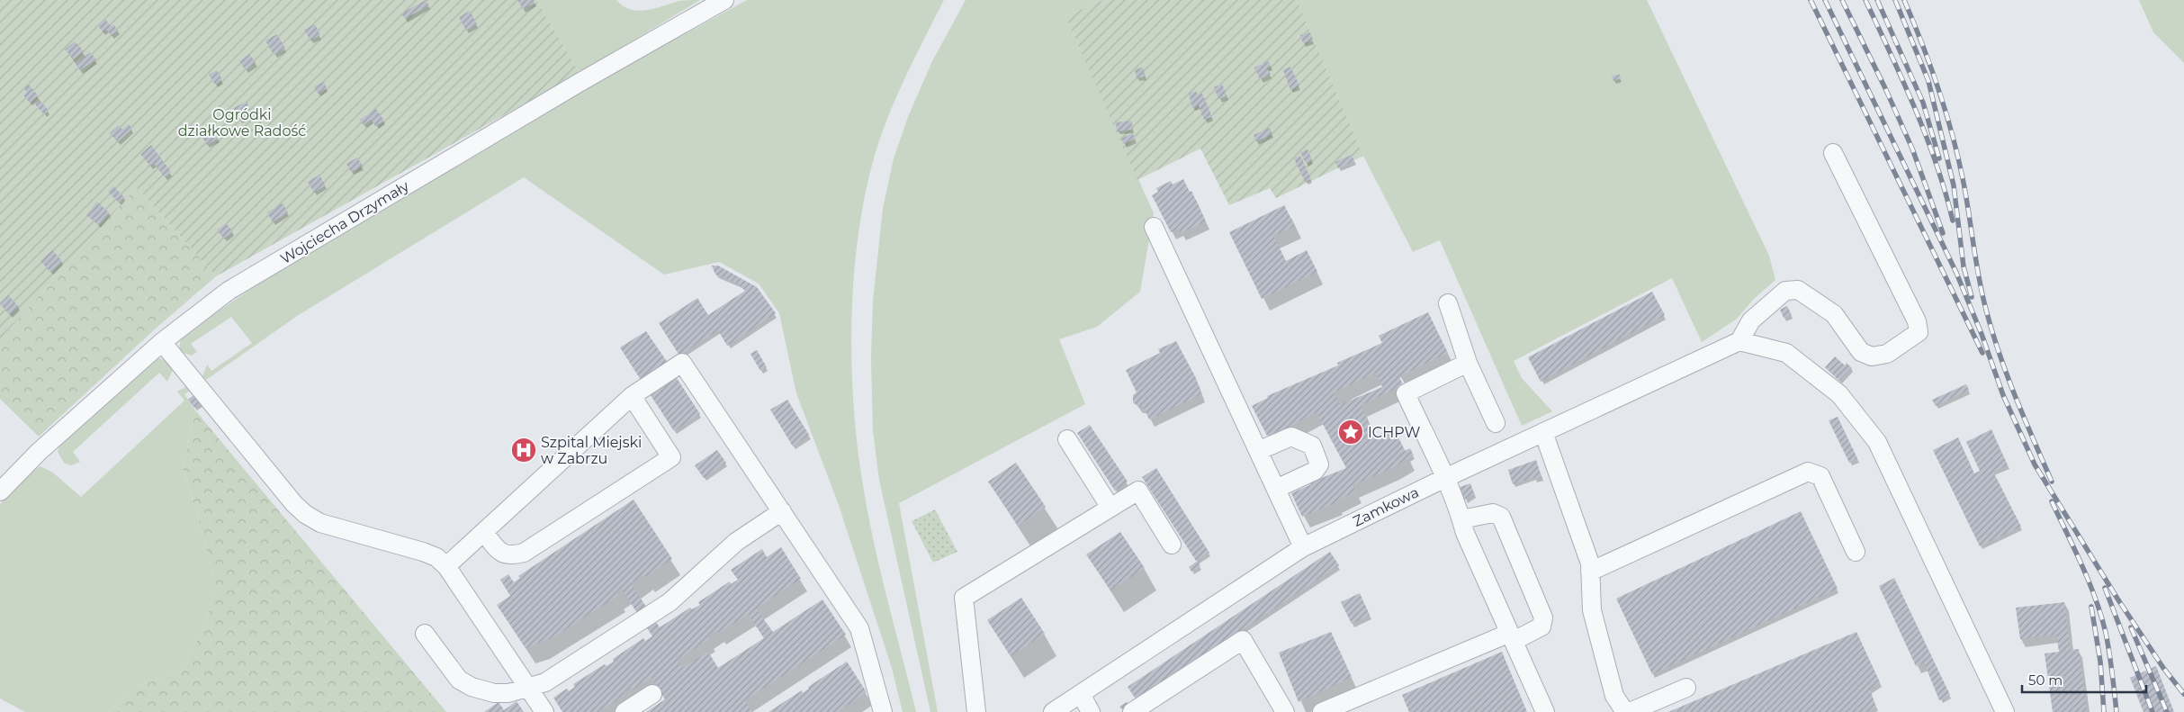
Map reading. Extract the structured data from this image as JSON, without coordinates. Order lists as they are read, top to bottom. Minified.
{"streets":{"street":["Wojciecha Drzymały","Zamkowa"]},"parks":["Ogródki działkowe Radość"],"places":{"place":["ICHPW"],"hospital":["Szpital Miejski w Zabrzu"]},"scale_bar":"50 m"}
